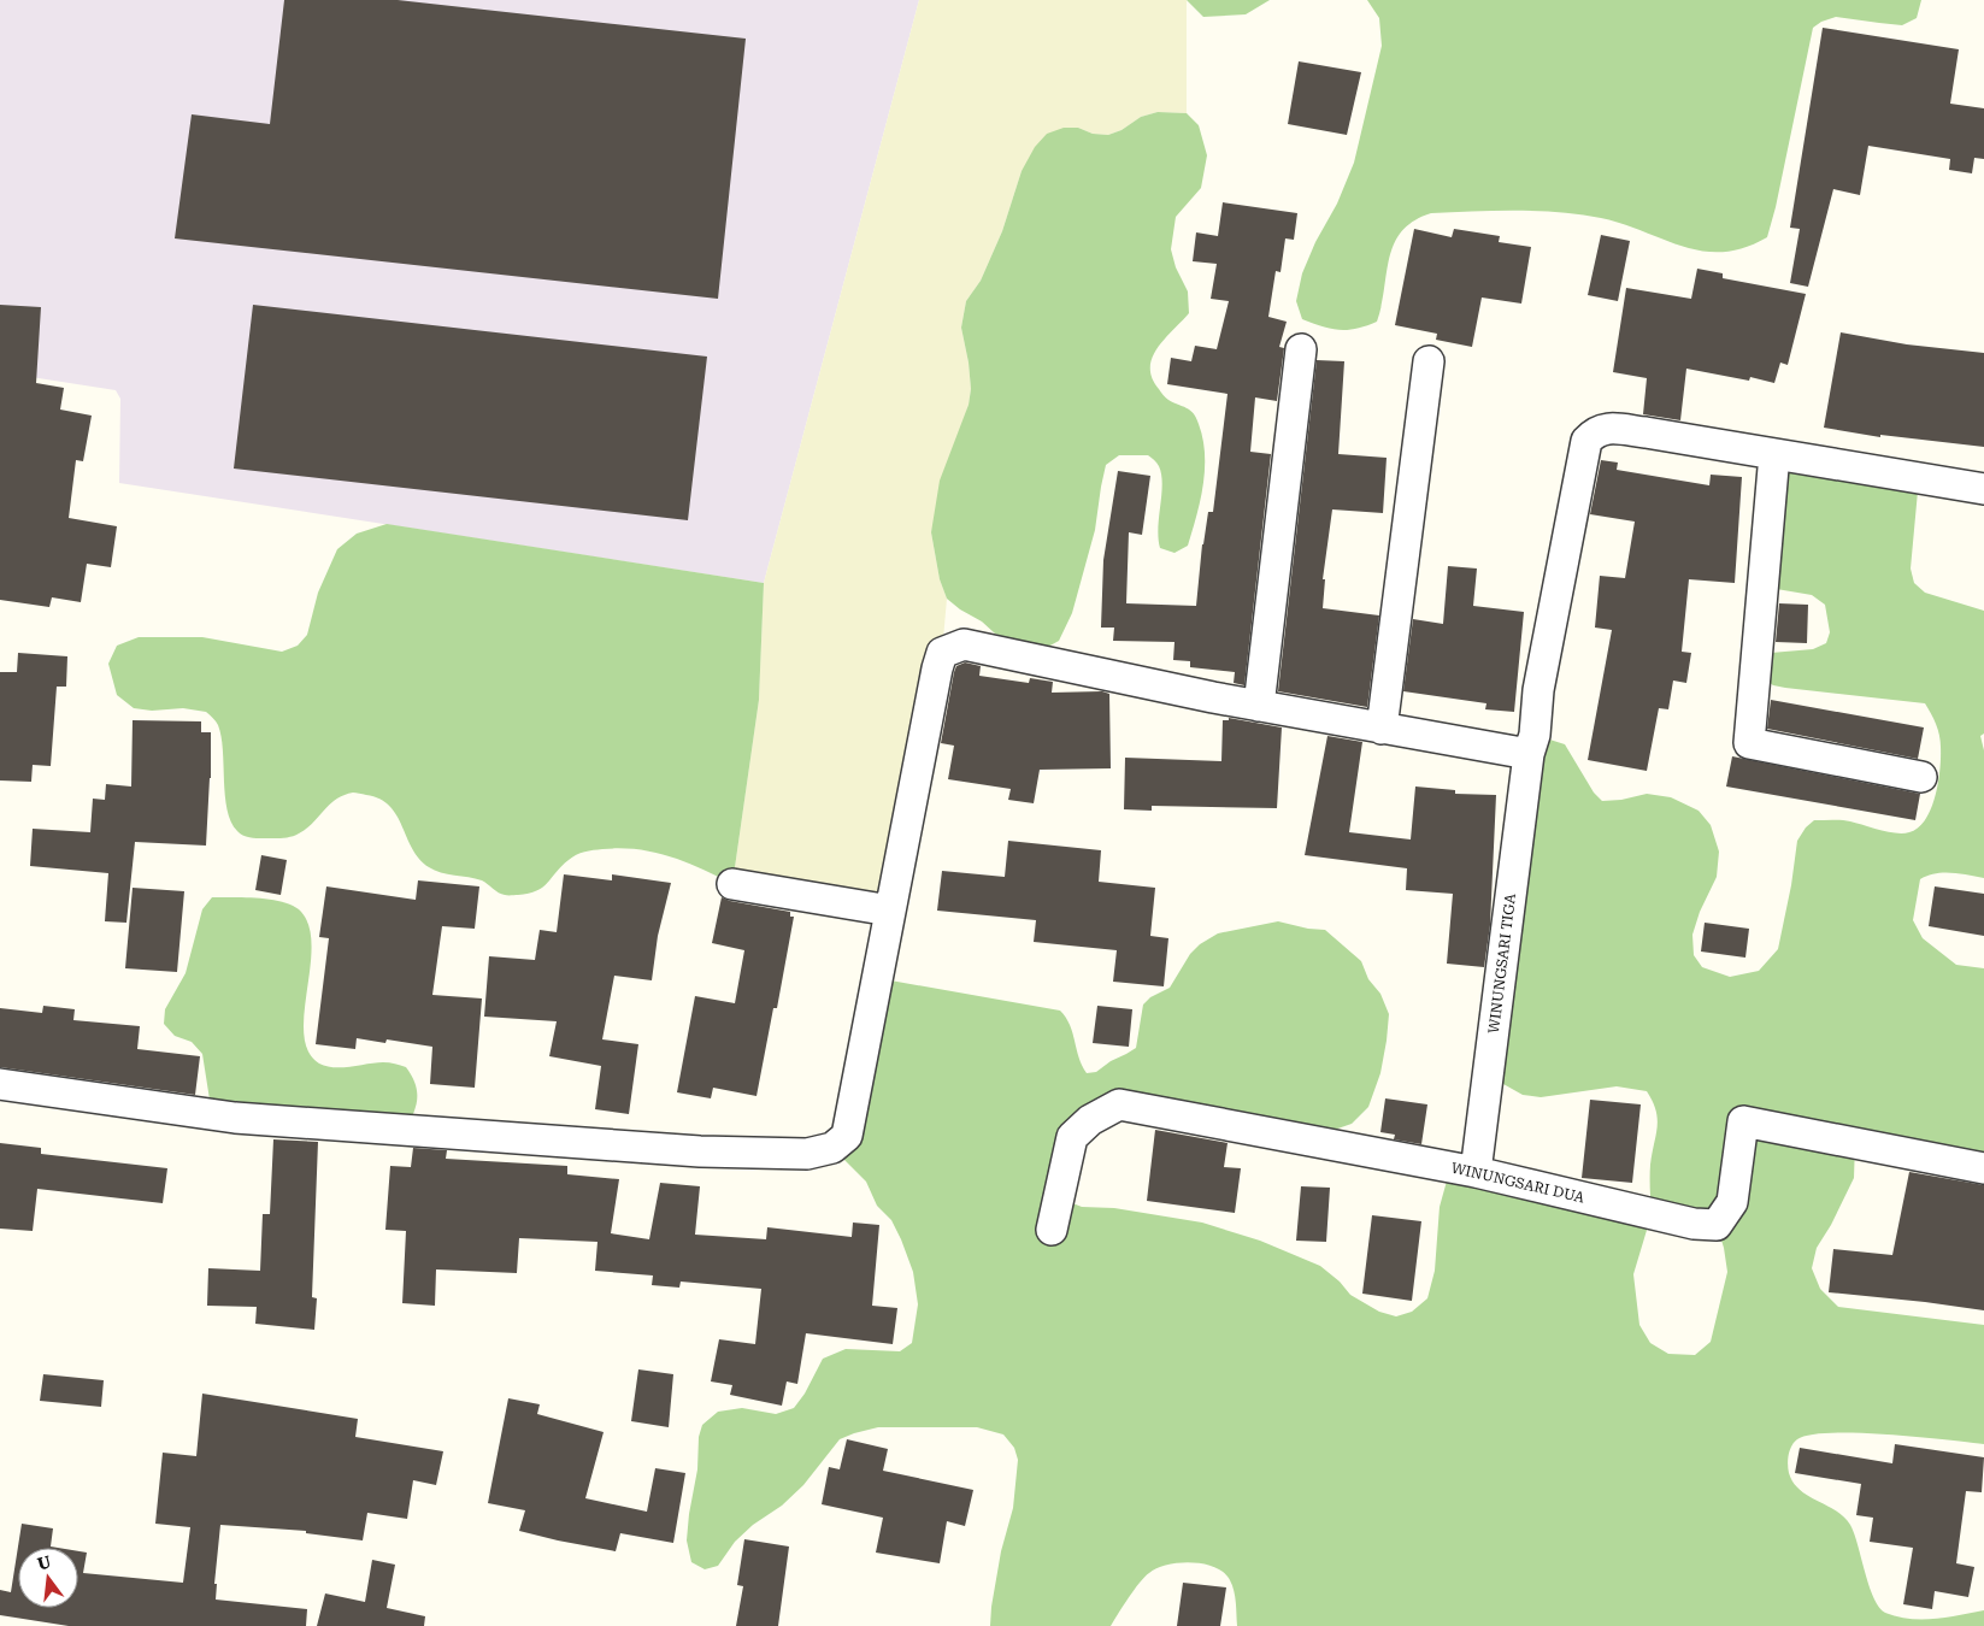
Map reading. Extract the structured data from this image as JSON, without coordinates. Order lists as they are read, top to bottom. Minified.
{"streets":{"street":["WINUNGSARI TIGA","WINUNGSARI DUA"]},"crossings":[["WINUNGSARI TIGA","WINUNGSARI DUA"]],"north":"top"}
